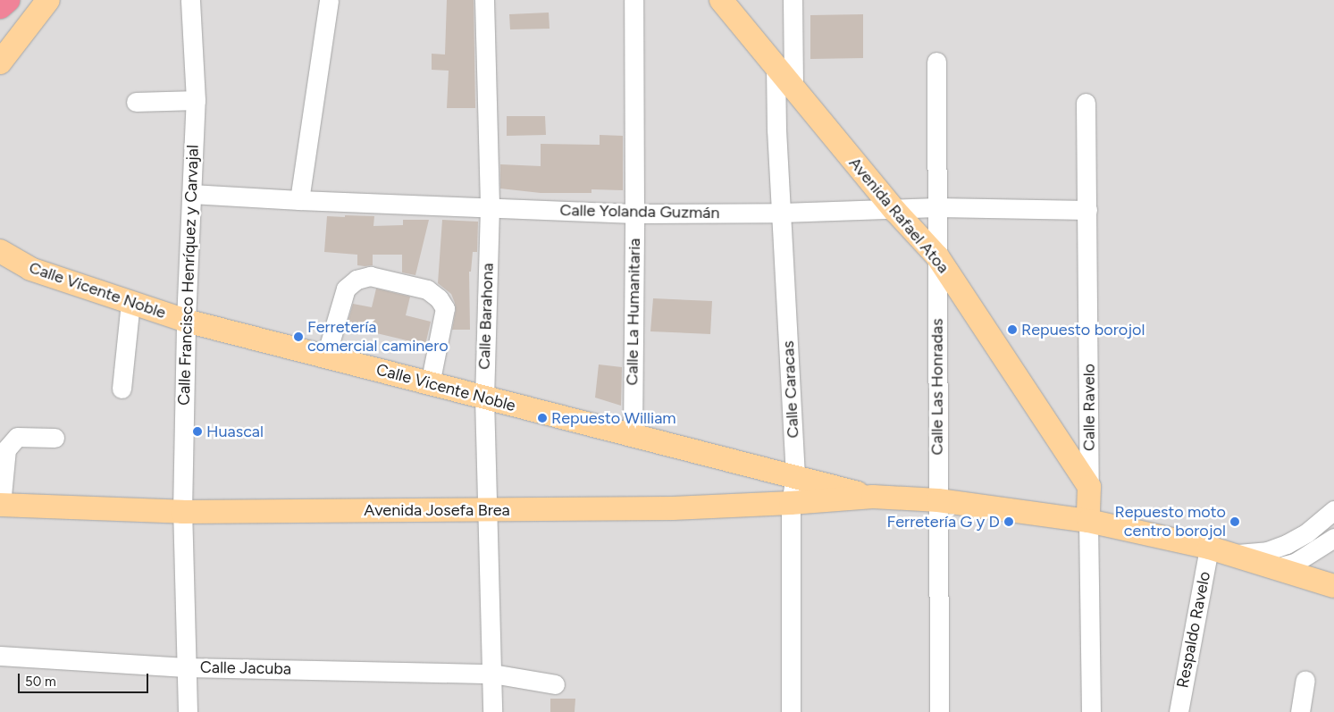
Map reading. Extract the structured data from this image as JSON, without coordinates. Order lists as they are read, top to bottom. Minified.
{"streets":{"main road":["Avenida Rafael Atoa","Calle Vicente Noble","Calle Ravelo","Avenida Josefa Brea"],"street":["Calle Yolanda Guzmán","Calle Francisco Henríquez y Carvajal","Calle La Humanitaria","Calle Barahona","Calle Las Honradas","Calle Caracas","Respaldo Ravelo","Calle Jacuba"]},"crossings":[["Calle Yolanda Guzmán","Avenida Rafael Atoa"],["Calle Yolanda Guzmán","Calle Francisco Henríquez y Carvajal"],["Calle Yolanda Guzmán","Calle La Humanitaria"],["Calle Yolanda Guzmán","Calle Barahona"],["Calle Yolanda Guzmán","Calle Las Honradas"],["Calle Yolanda Guzmán","Calle Caracas"],["Calle Yolanda Guzmán","Calle Ravelo"],["Avenida Rafael Atoa","Calle Las Honradas"],["Avenida Rafael Atoa","Calle Caracas"],["Avenida Rafael Atoa","Calle Ravelo"],["Calle Francisco Henríquez y Carvajal","Calle Vicente Noble"],["Calle Francisco Henríquez y Carvajal","Avenida Josefa Brea"],["Calle Francisco Henríquez y Carvajal","Calle Jacuba"],["Calle Vicente Noble","Calle La Humanitaria"],["Calle Vicente Noble","Calle Barahona"],["Calle Vicente Noble","Calle Caracas"],["Calle Vicente Noble","Avenida Josefa Brea"],["Calle Barahona","Avenida Josefa Brea"],["Calle Barahona","Calle Jacuba"],["Calle Caracas","Avenida Josefa Brea"]],"places":["Repuesto borojol","Ferretería comercial caminero","Repuesto William","Huascal","Ferretería G y D","Repuesto moto centro borojol"],"scale_bar":"50 m"}
